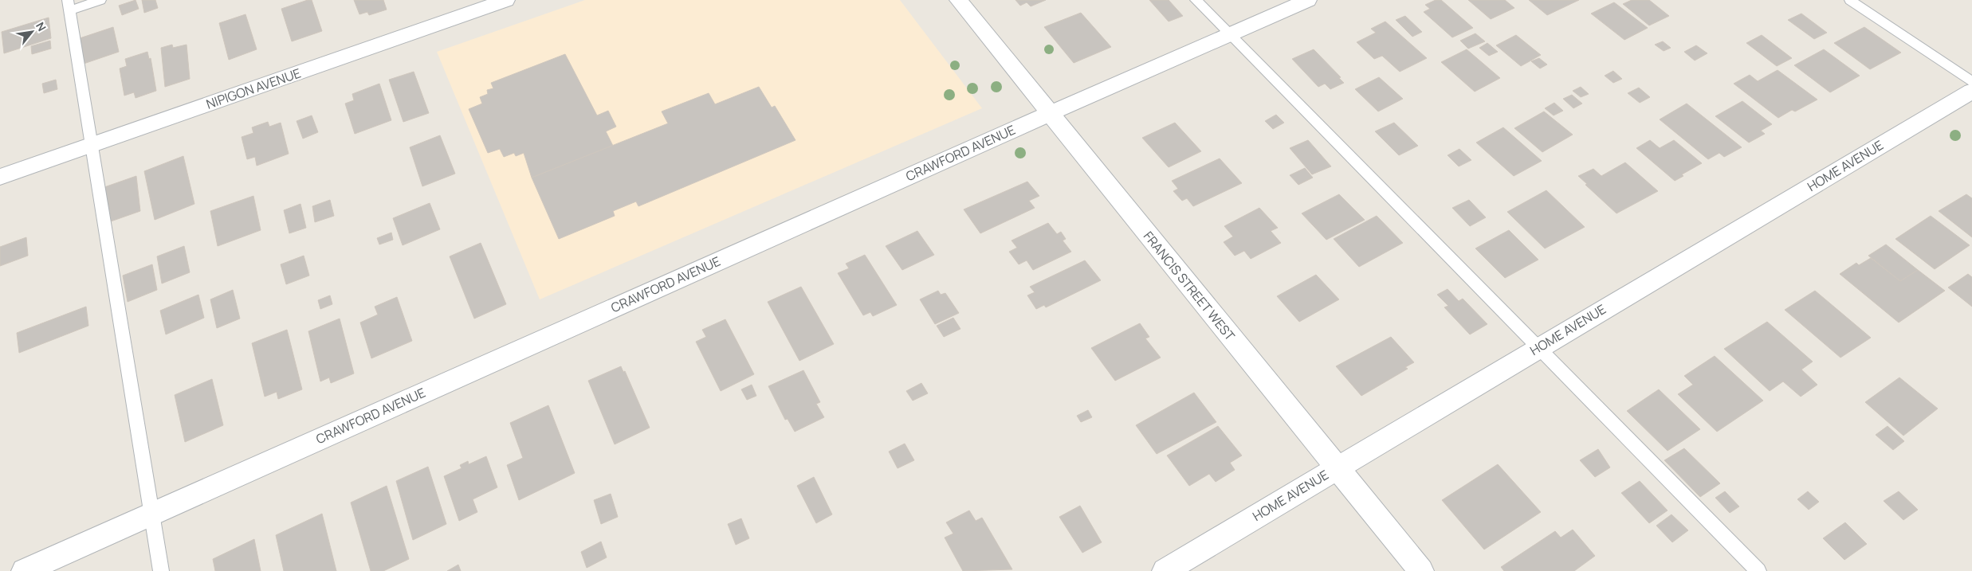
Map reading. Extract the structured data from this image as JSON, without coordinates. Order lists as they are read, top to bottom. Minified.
{"streets":{"street":["NIPIGON AVENUE","CRAWFORD AVENUE","HOME AVENUE","FRANCIS STREET WEST"]},"crossings":[["CRAWFORD AVENUE","FRANCIS STREET WEST"],["HOME AVENUE","FRANCIS STREET WEST"]],"north":"top right"}
